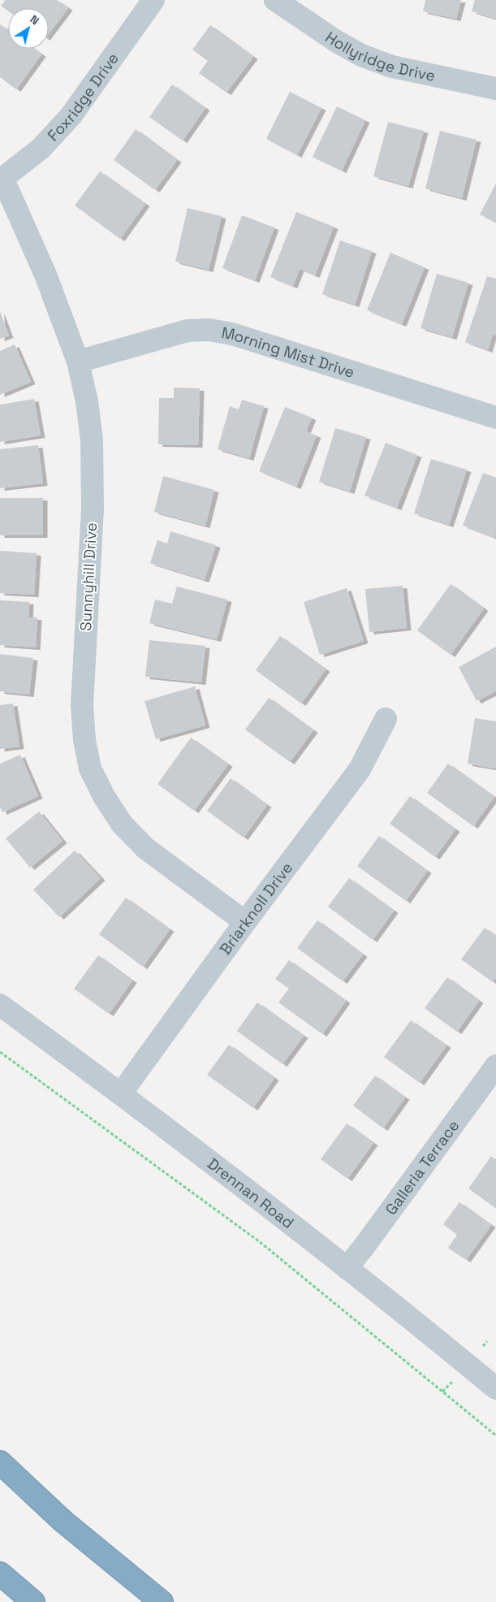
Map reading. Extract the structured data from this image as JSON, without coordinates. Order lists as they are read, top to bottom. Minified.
{"streets":{"street":["Hollyridge Drive","Foxridge Drive","Morning Mist Drive","Sunnyhill Drive","Briarknoll Drive","Galleria Terrace","Drennan Road"]},"crossings":[["Foxridge Drive","Sunnyhill Drive"],["Morning Mist Drive","Sunnyhill Drive"],["Sunnyhill Drive","Briarknoll Drive"],["Briarknoll Drive","Drennan Road"],["Galleria Terrace","Drennan Road"]],"north":"top right"}
